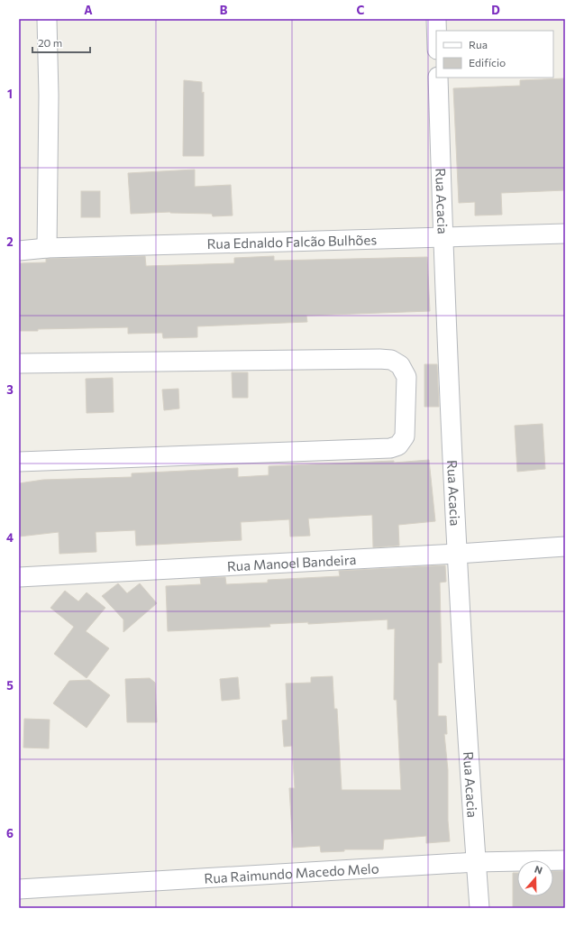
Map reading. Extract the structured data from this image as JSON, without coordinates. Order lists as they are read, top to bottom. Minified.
{"streets":{"street":["Rua Acacia","Rua Ednaldo Falcão Bulhões","Rua Manoel Bandeira","Rua Raimundo Macedo Melo"]},"crossings":[["Rua Acacia","Rua Ednaldo Falcão Bulhões"],["Rua Acacia","Rua Manoel Bandeira"],["Rua Acacia","Rua Raimundo Macedo Melo"]],"legend":["Rua","Edifício"],"scale_bar":"20 m","north":"top","grid":{"columns":["A","B","C","D"],"rows":["1","2","3","4","5","6"]}}
